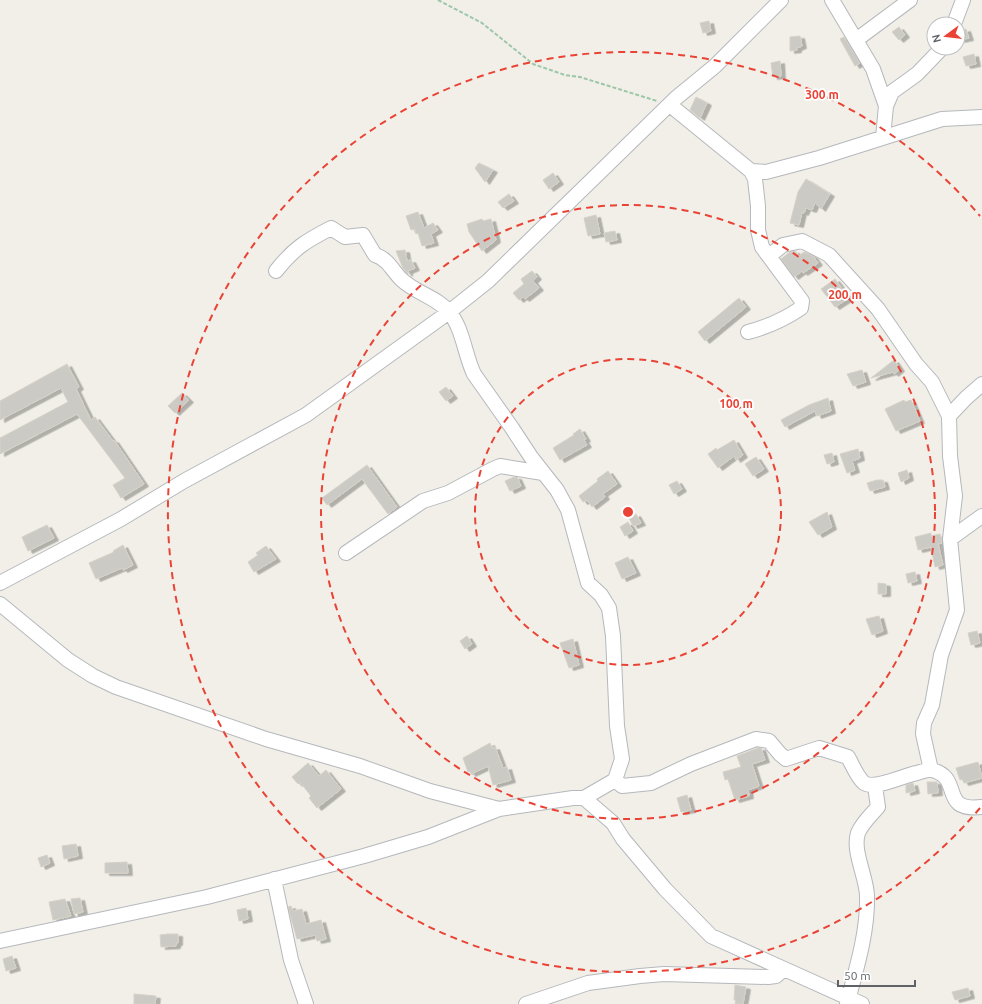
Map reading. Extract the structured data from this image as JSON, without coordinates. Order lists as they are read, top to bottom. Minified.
{"scale_bar":"50 m","north":"left","rings":["300 m","200 m","100 m"]}
